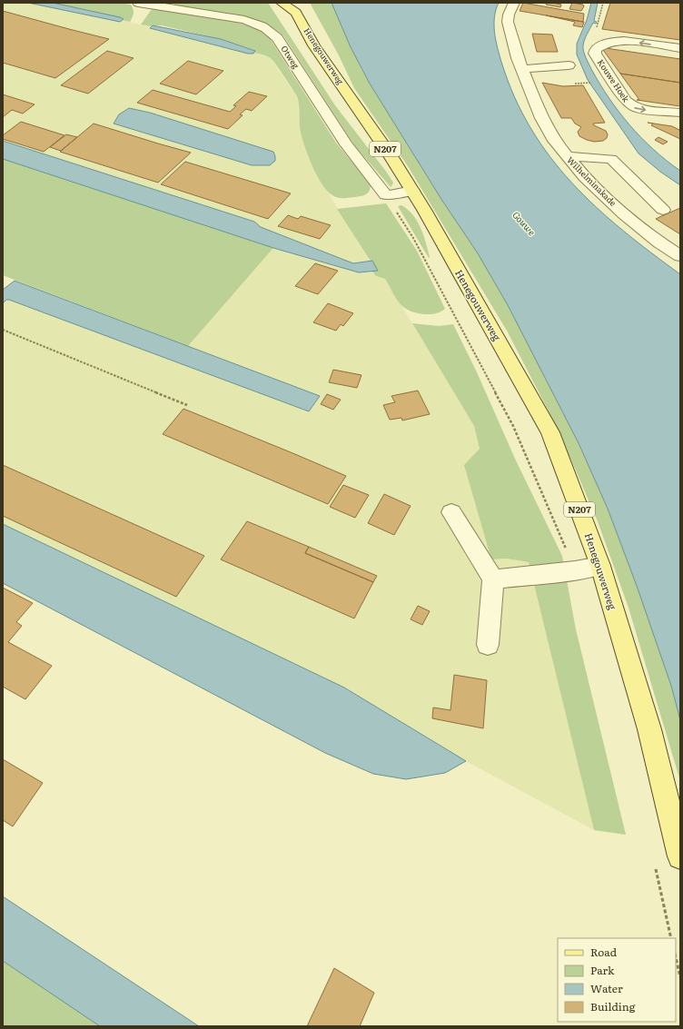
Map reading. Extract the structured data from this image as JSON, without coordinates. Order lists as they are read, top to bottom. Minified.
{"streets":{"main road":["Henegouwerweg","N207"],"street":["Otweg","Kouwe Hoek","Wilhelminakade"]},"crossings":[["Henegouwerweg","Otweg"]],"water":["Gouwe"],"legend":["Road","Park","Water","Building"]}
